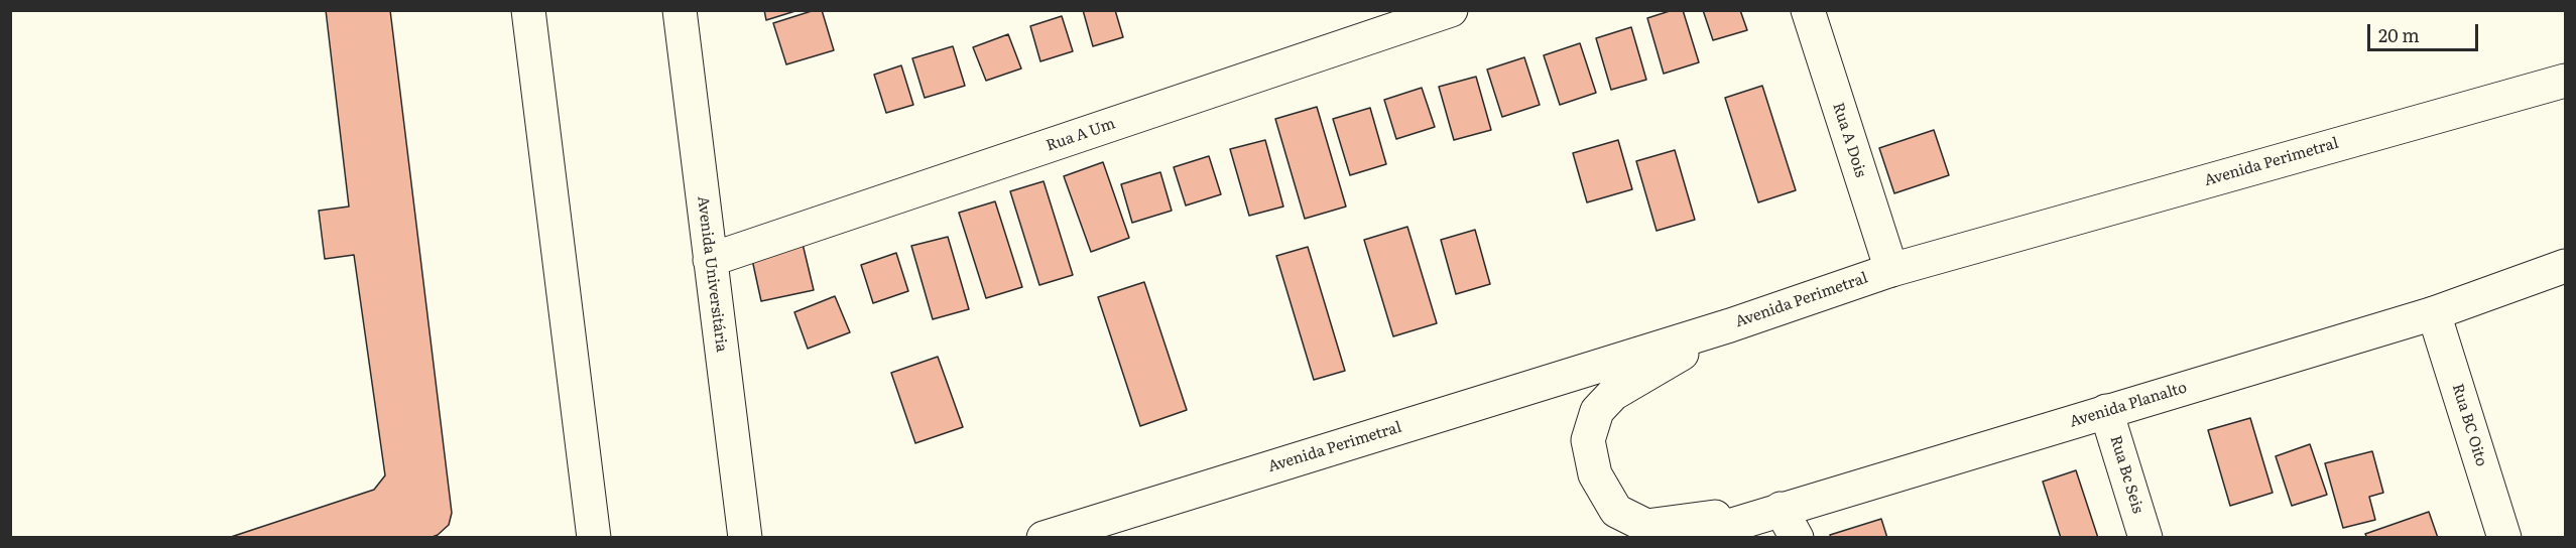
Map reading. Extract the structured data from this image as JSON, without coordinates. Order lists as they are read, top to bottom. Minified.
{"streets":{"main road":["Rua A Um","Rua A Dois","Avenida Perimetral","Avenida Universitária","Avenida Planalto","Rua BC Oito","Rua Bc Seis"]},"crossings":[["Rua A Um","Avenida Universitária"],["Rua A Dois","Avenida Perimetral"],["Avenida Planalto","Rua BC Oito"],["Avenida Planalto","Rua Bc Seis"]],"scale_bar":"20 m"}
